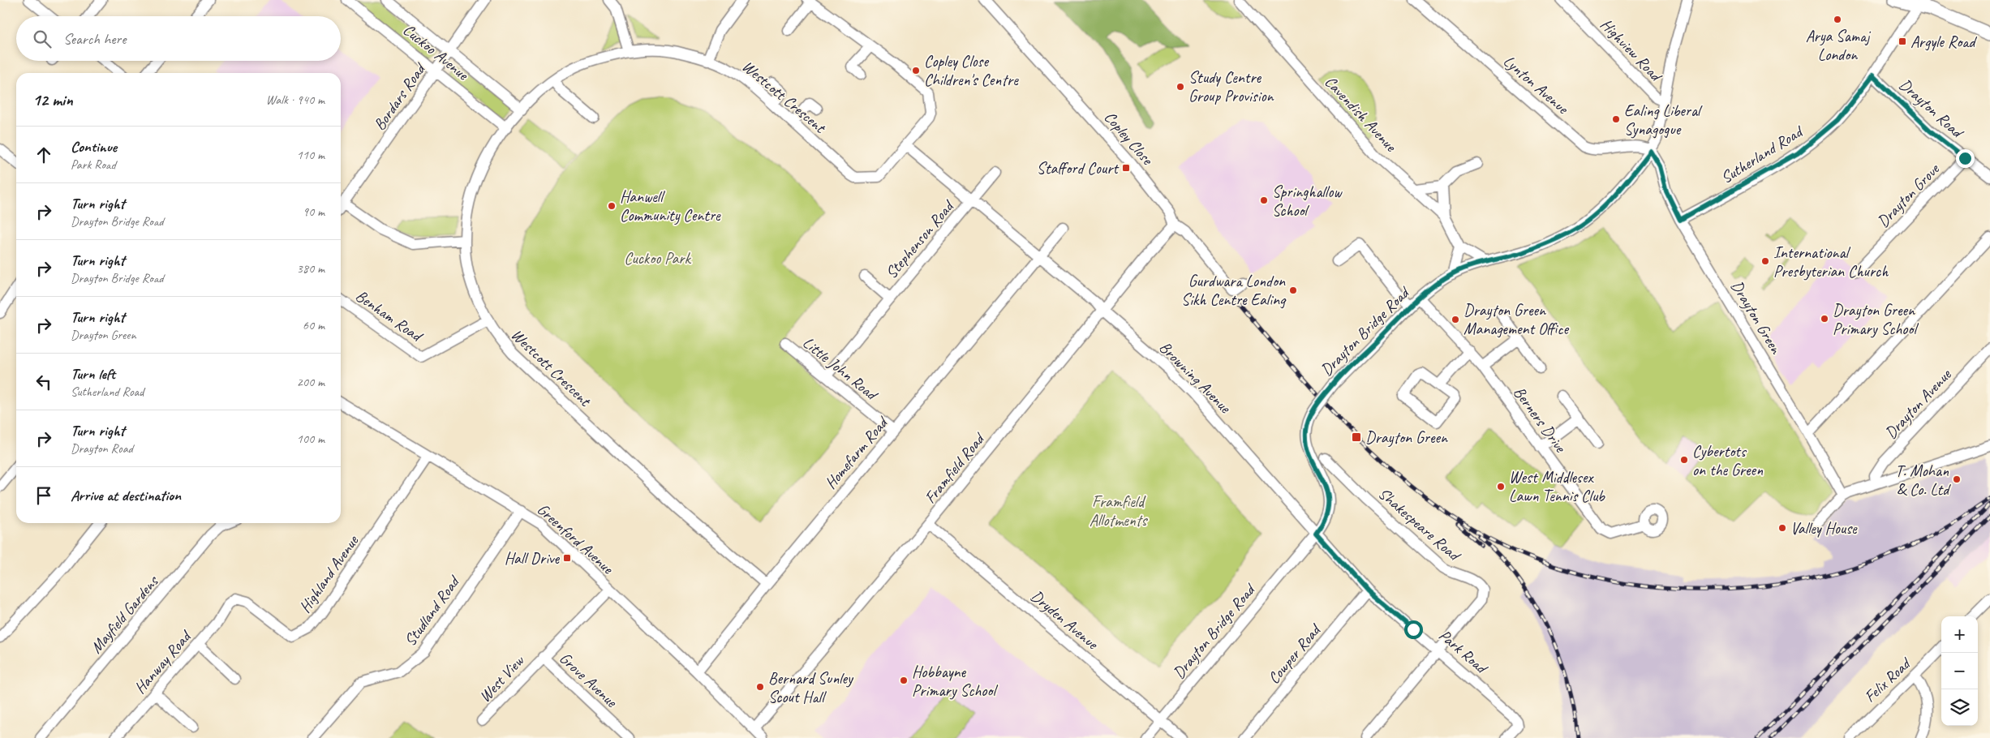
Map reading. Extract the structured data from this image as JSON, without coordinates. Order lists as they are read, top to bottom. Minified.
{"streets":{"street":["Highview Road","Cuckoo Avenue","Lynton Avenue","Westcott Crescent","Bordars Road","Drayton Road","Cavendish Avenue","Copley Close","Sutherland Road","Drayton Grove","Stephenson Road","Benham Road","Drayton Green","Drayton Bridge Road","Little John Road","Browning Avenue","Drayton Avenue","Berners Drive","Homefarm Road","Framfield Road","Shakespeare Road","Greenford Avenue","Highland Avenue","Studland Road","Mayfield Gardens","Dryden Avenue","Park Road","Cowper Road","Hanway Road","West View","Grove Avenue","Felix Road"]},"crossings":[["Cuckoo Avenue","Westcott Crescent"],["Cuckoo Avenue","Bordars Road"],["Lynton Avenue","Drayton Green"],["Lynton Avenue","Drayton Bridge Road"],["Westcott Crescent","Benham Road"],["Westcott Crescent","Browning Avenue"],["Westcott Crescent","Homefarm Road"],["Drayton Road","Sutherland Road"],["Drayton Road","Drayton Grove"],["Copley Close","Framfield Road"],["Sutherland Road","Drayton Green"],["Stephenson Road","Little John Road"],["Stephenson Road","Browning Avenue"],["Drayton Green","Drayton Bridge Road"],["Drayton Bridge Road","Browning Avenue"],["Drayton Bridge Road","Berners Drive"],["Drayton Bridge Road","Dryden Avenue"],["Drayton Bridge Road","Park Road"],["Little John Road","Homefarm Road"],["Browning Avenue","Homefarm Road"],["Browning Avenue","Framfield Road"],["Browning Avenue","Park Road"],["Homefarm Road","Greenford Avenue"],["Framfield Road","Greenford Avenue"],["Framfield Road","Dryden Avenue"],["Shakespeare Road","Park Road"],["Greenford Avenue","Highland Avenue"],["Greenford Avenue","Studland Road"],["Greenford Avenue","Grove Avenue"],["Highland Avenue","Hanway Road"],["Park Road","Cowper Road"],["West View","Grove Avenue"]],"parks":["Cuckoo Park","Framfield Allotments"],"places":{"other":["Arya Samaj London","Copley Close Children's Centre","Study Centre Group Provision","Ealing Liberal Synagogue","Springhallow School","Hanwell Community Centre","International Presbyterian Church","Gurdwara London Sikh Centre Ealing","Drayton Green Primary School","Drayton Green Management Office","Cybertots on the Green","T. Mohan & Co. Ltd","West Middlesex Lawn Tennis Club","Valley House","Hobbayne Primary School","Bernard Sunley Scout Hall"],"transit":["Argyle Road","Stafford Court","Drayton Green","Hall Drive"]},"page":{"search":"Search here","heading":["12 min","Walk · 940 m"],"list":[["Continue","Park Road","110 m"],["Turn right","Drayton Bridge Road","90 m"],["Turn right","Drayton Bridge Road","380 m"],["Turn right","Drayton Green","60 m"],["Turn left","Sutherland Road","200 m"],["Turn right","Drayton Road","100 m"],"Arrive at destination"],"map_buttons":["+","−"]}}
